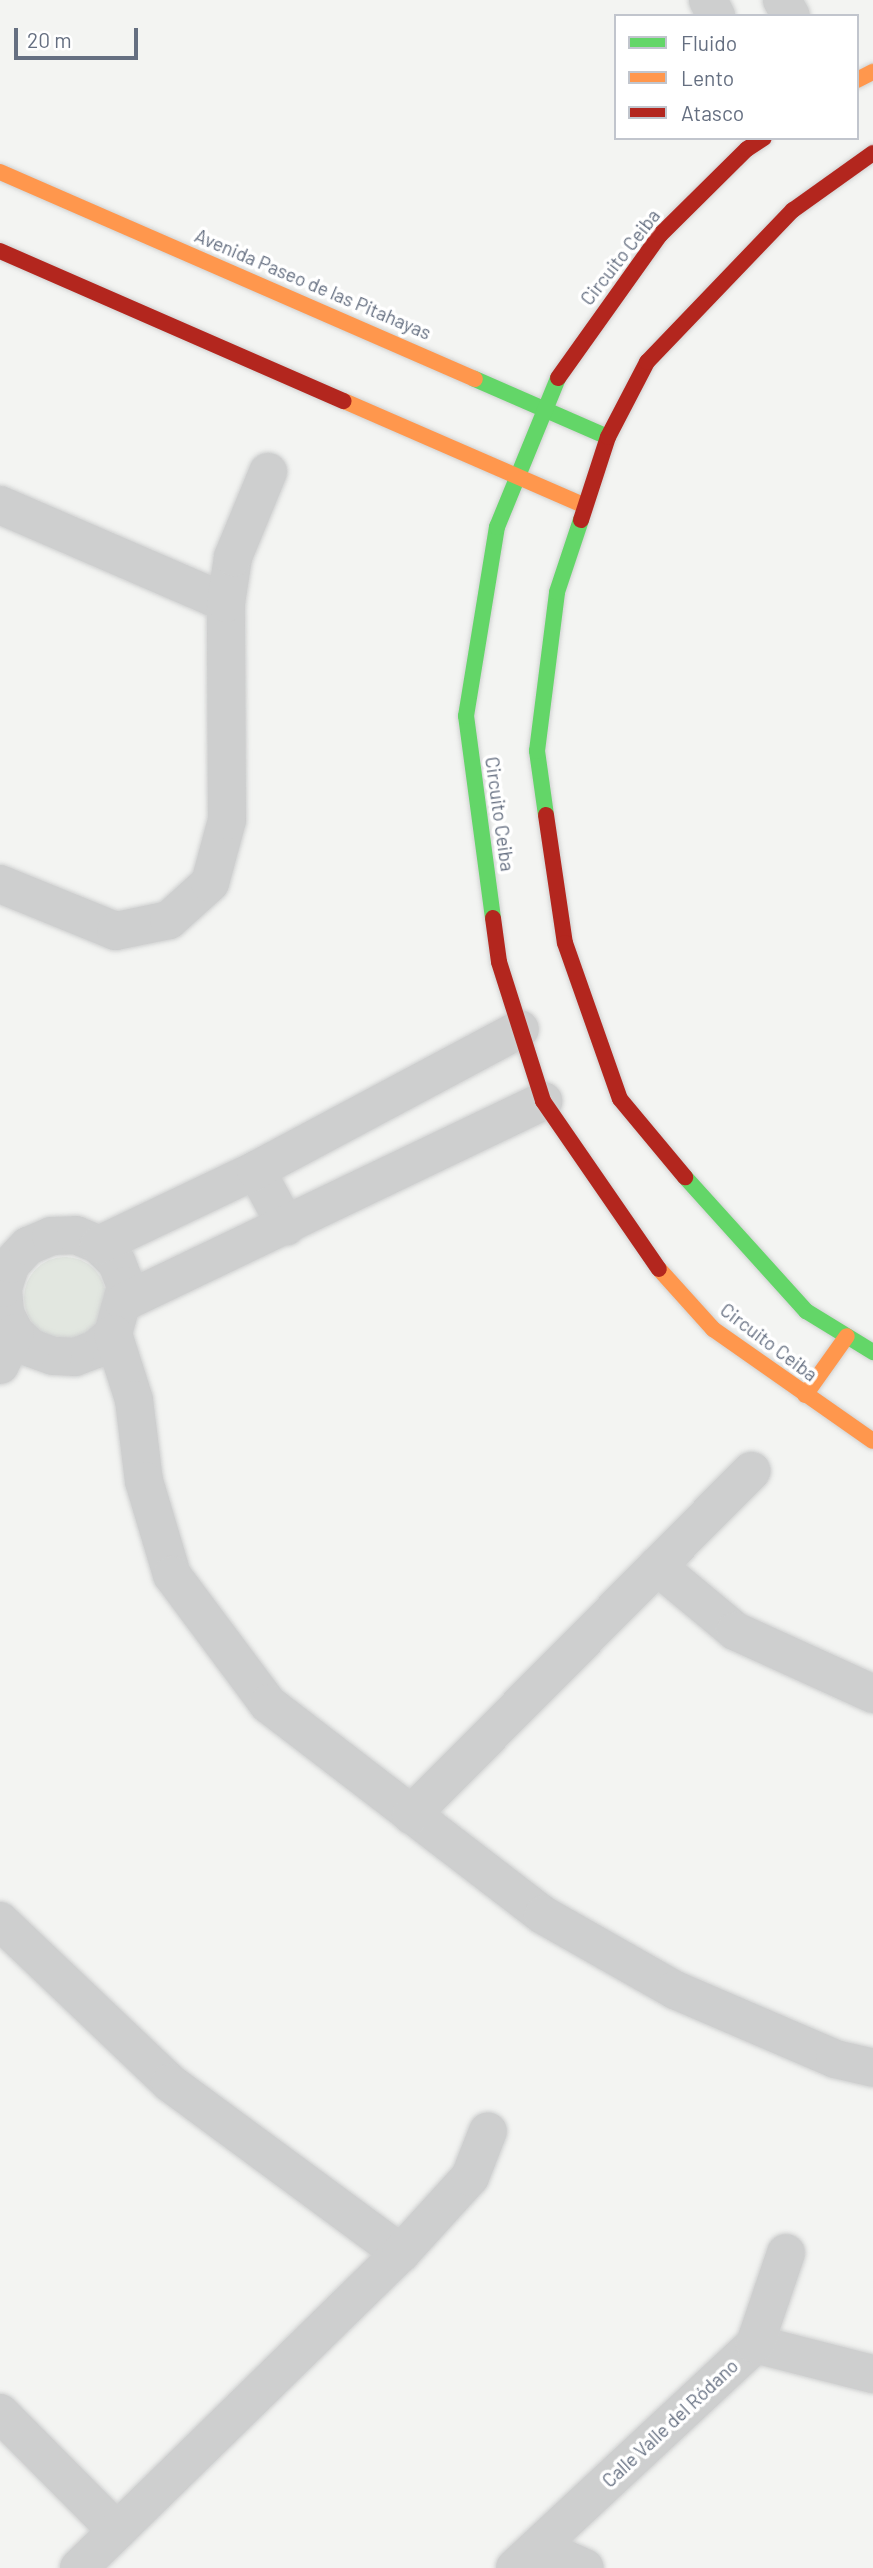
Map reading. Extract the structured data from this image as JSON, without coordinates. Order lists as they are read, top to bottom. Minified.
{"streets":{"street":["Circuito Ceiba","Avenida Paseo de las Pitahayas","Calle Valle del Ródano"]},"crossings":[["Circuito Ceiba","Avenida Paseo de las Pitahayas"]],"legend":["Fluido","Lento","Atasco"],"scale_bar":"20 m"}
